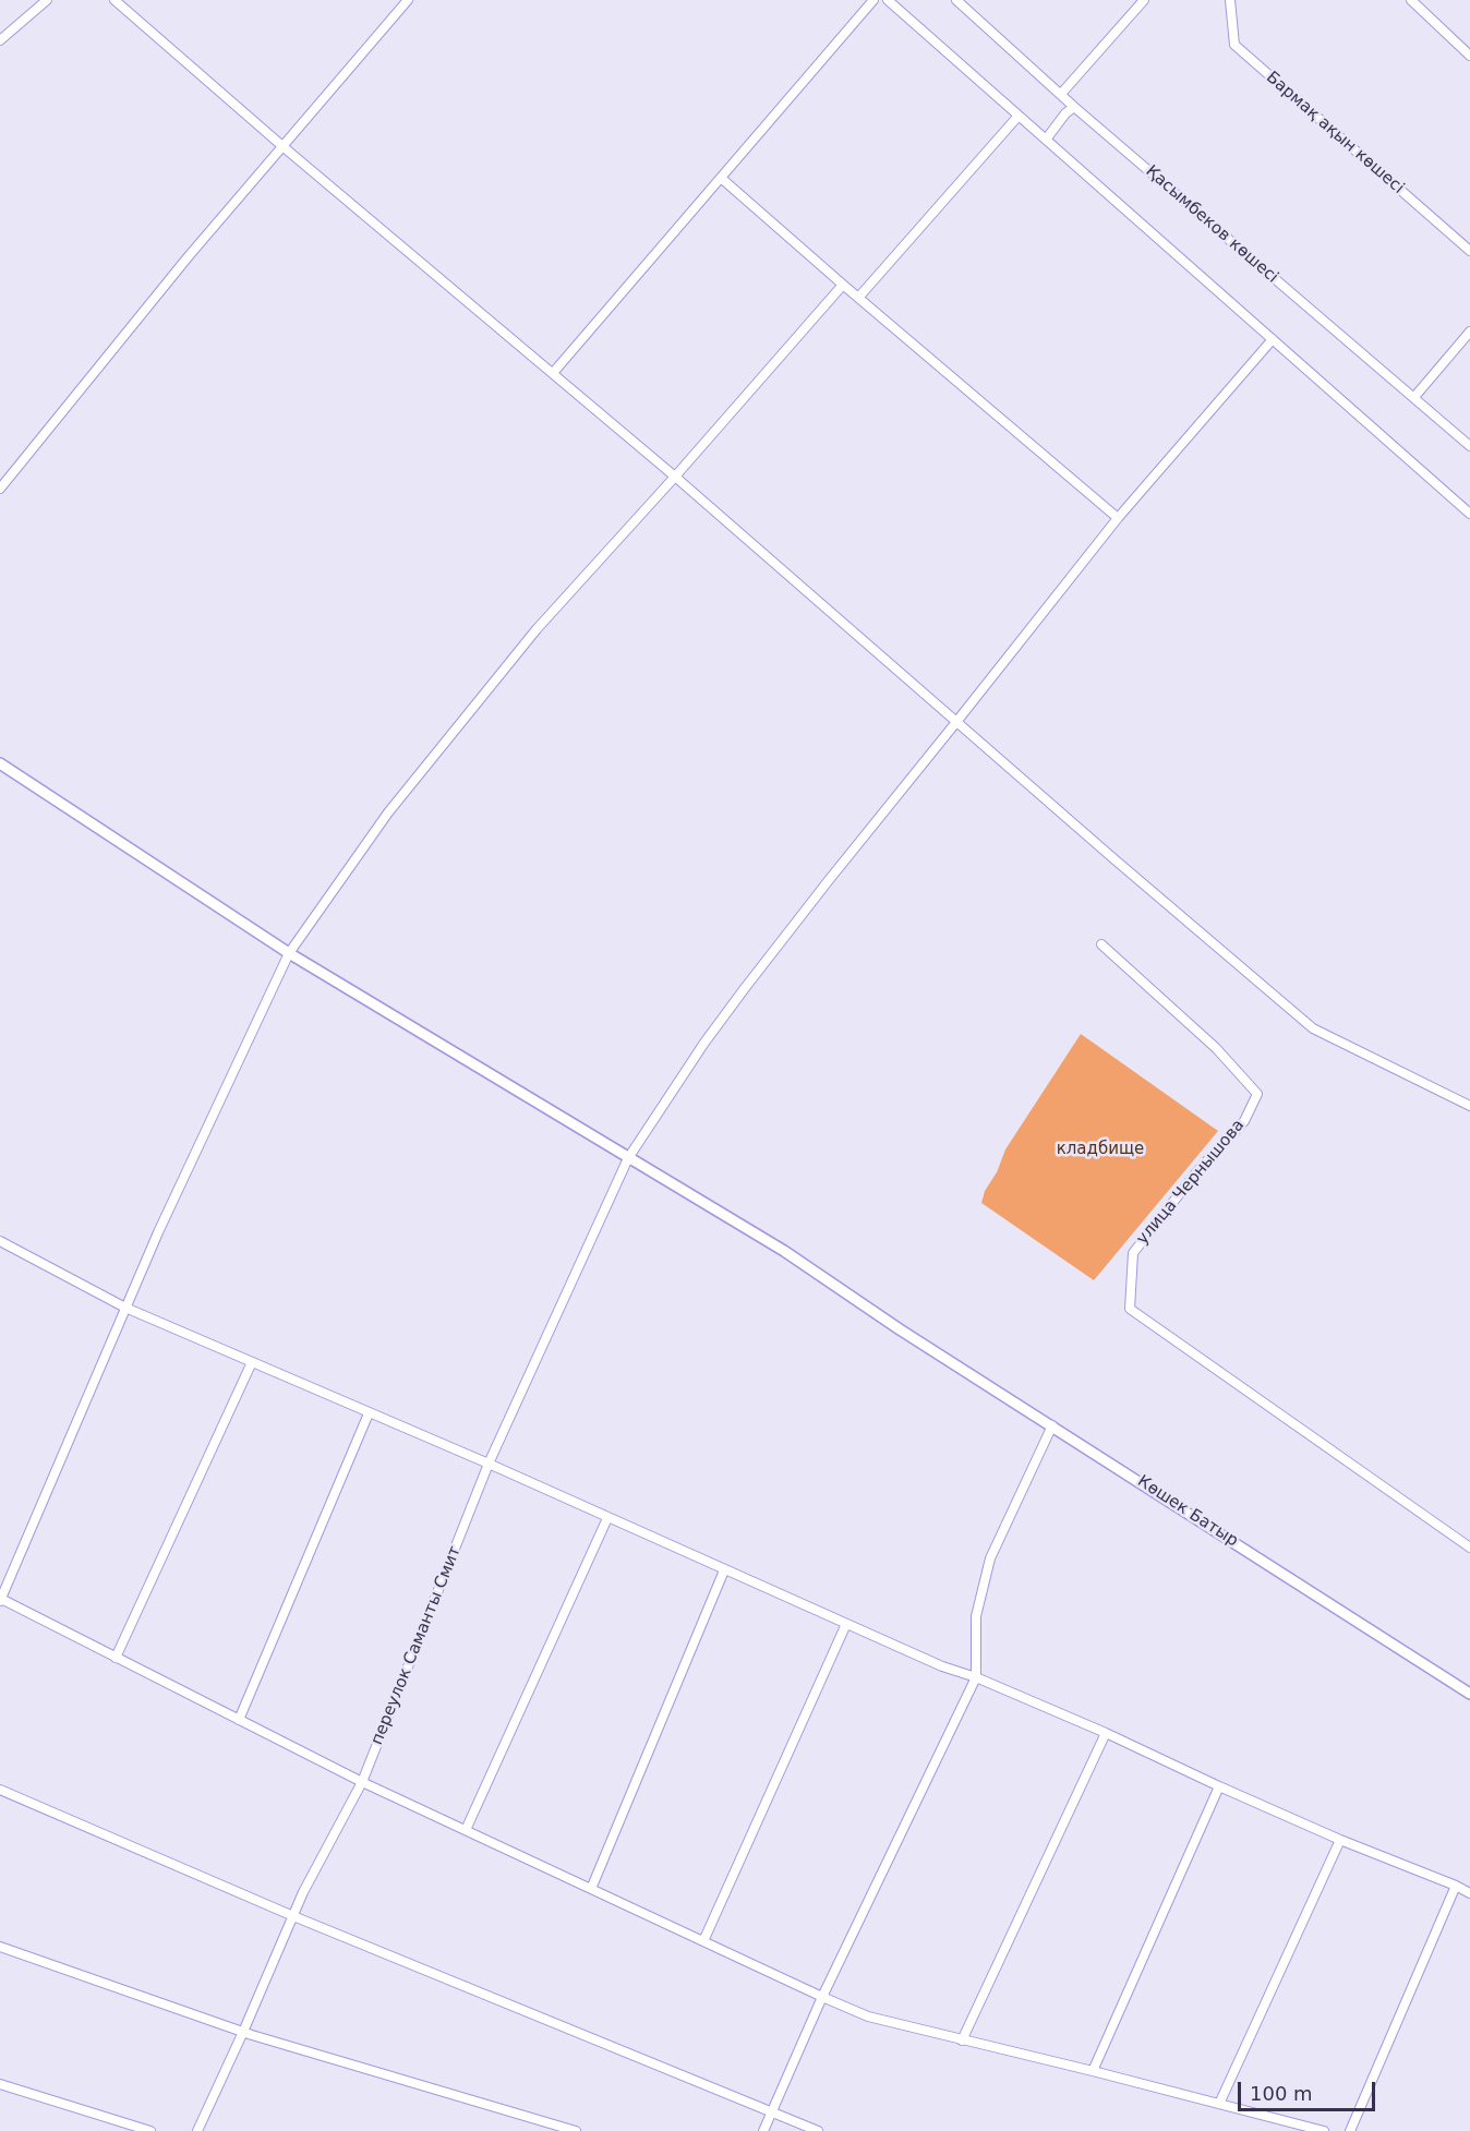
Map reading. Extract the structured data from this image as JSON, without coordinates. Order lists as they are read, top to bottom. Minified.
{"streets":{"street":["Бармақ ақын көшесі","Қасымбеков көшесі","улица Чернышова","Көшек Батыр","переулок Саманты Смит"]},"crossings":[["Көшек Батыр","переулок Саманты Смит"]],"parks":["кладбище"],"scale_bar":"100 m"}
